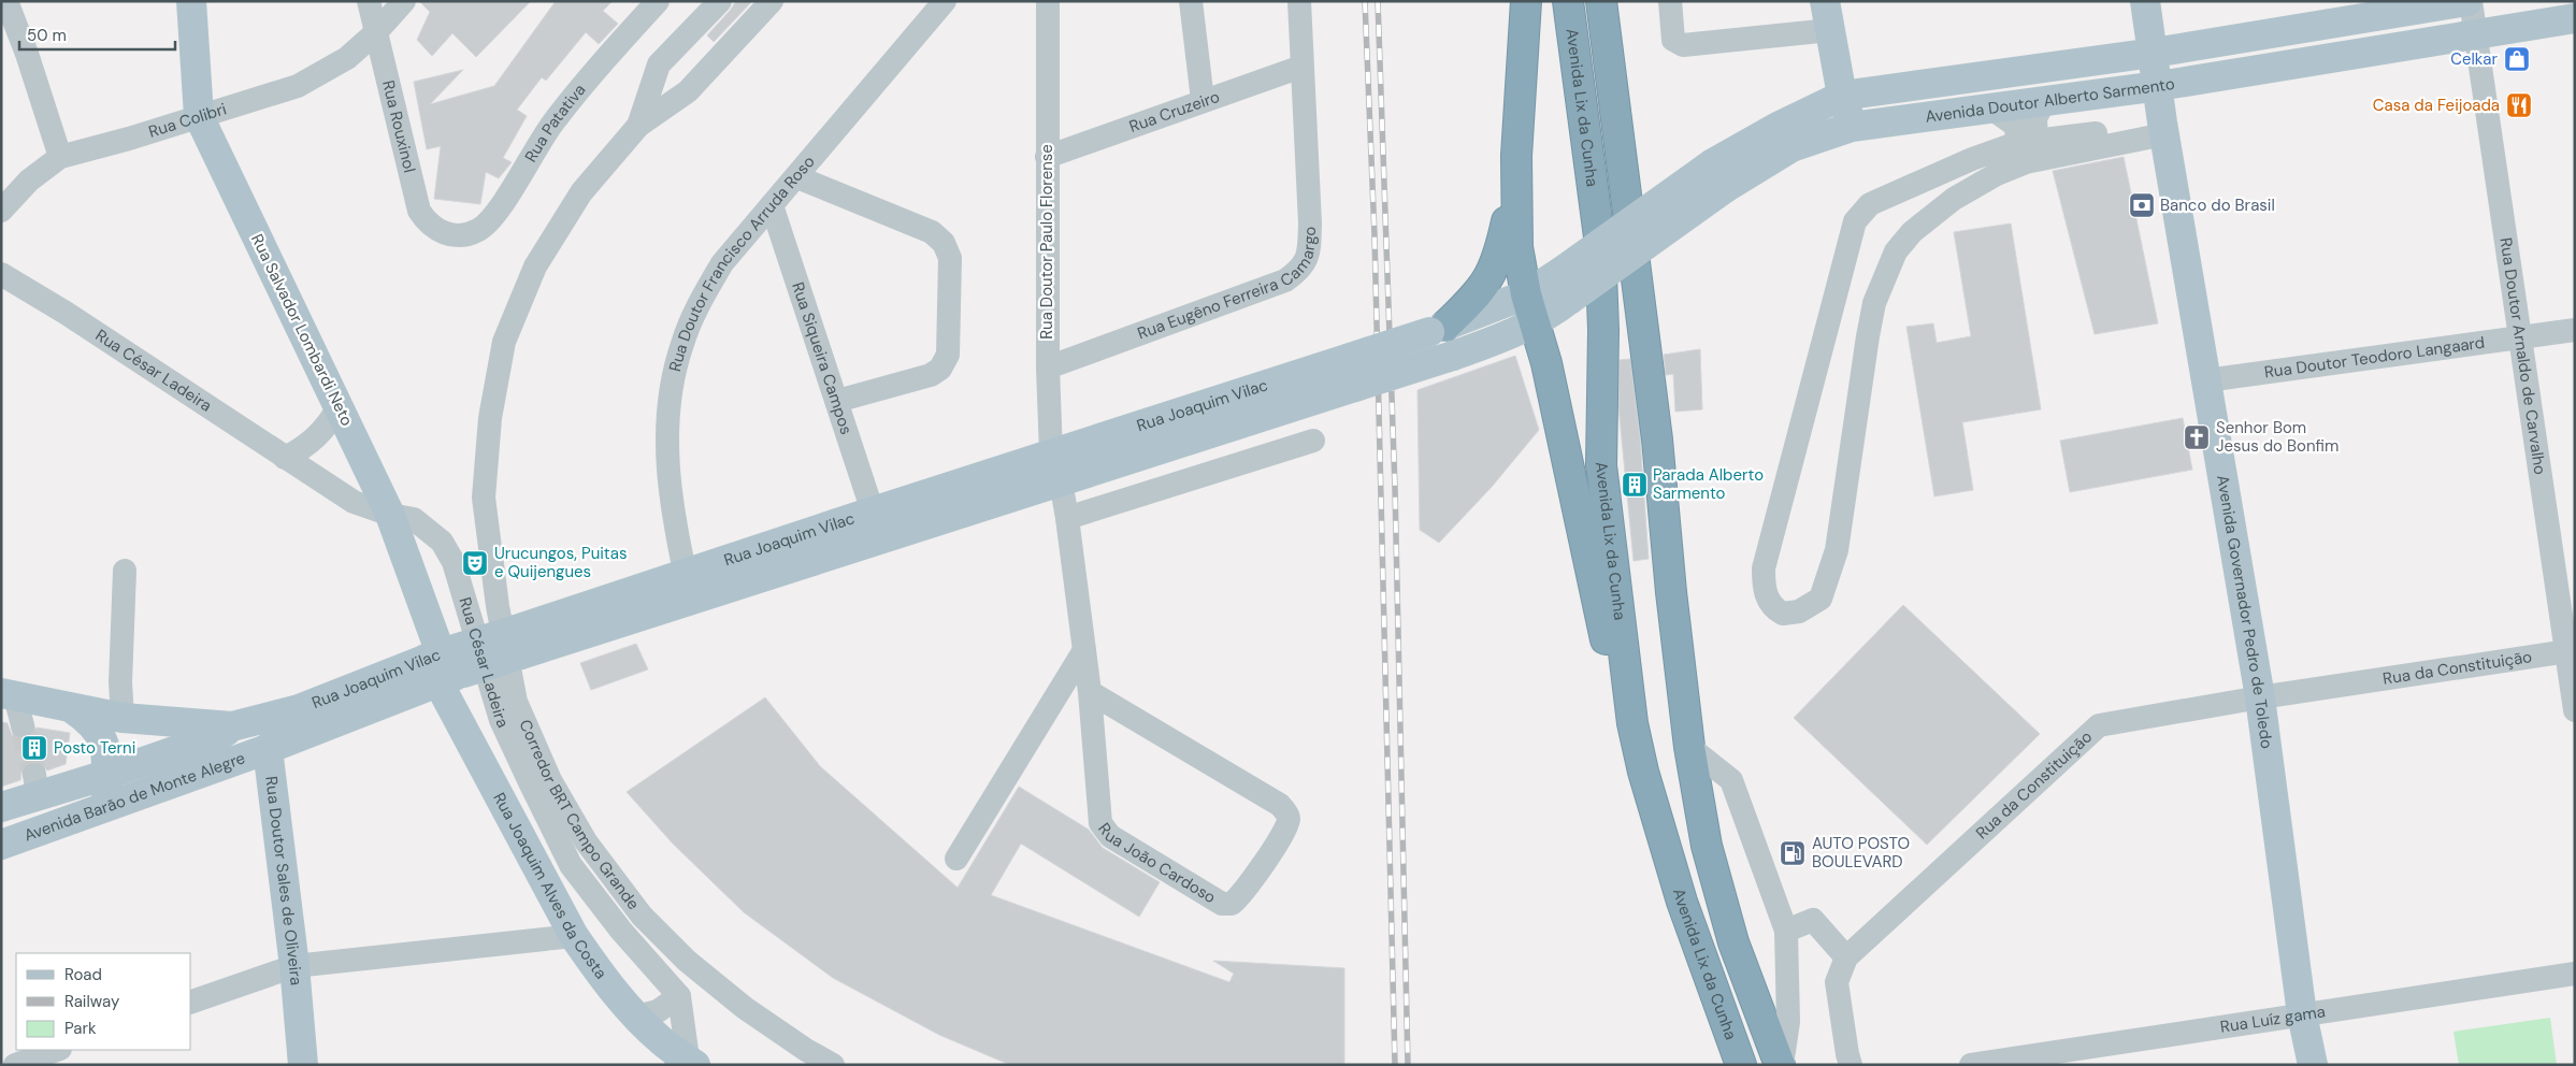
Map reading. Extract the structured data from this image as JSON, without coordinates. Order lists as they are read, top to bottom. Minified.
{"streets":{"highway":["Avenida Lix da Cunha"],"main road":["Avenida Doutor Alberto Sarmento","Rua Salvador Lombardi Neto","Rua Joaquim Vilac","Avenida Governador Pedro de Toledo","Avenida Barão de Monte Alegre","Rua Doutor Sales de Oliveira","Rua Joaquim Alves da Costa"],"street":["Rua Cruzeiro","Rua Colibri","Rua Patativa","Rua Rouxinol","Rua Doutor Paulo Florense","Rua Doutor Francisco Arruda Roso","Rua Eugêno Ferreira Camargo","Rua Doutor Arnaldo de Carvalho","Rua Siqueira Campos","Rua Doutor Teodoro Langaard","Rua César Ladeira","Rua da Constituição","Corredor BRT Campo Grande","Rua João Cardoso","Rua Luíz gama"]},"crossings":[["Avenida Doutor Alberto Sarmento","Rua Doutor Arnaldo de Carvalho"],["Avenida Doutor Alberto Sarmento","Rua Joaquim Vilac"],["Avenida Doutor Alberto Sarmento","Avenida Governador Pedro de Toledo"],["Rua Cruzeiro","Rua Doutor Paulo Florense"],["Rua Cruzeiro","Rua Eugêno Ferreira Camargo"],["Rua Colibri","Rua Rouxinol"],["Rua Colibri","Rua Salvador Lombardi Neto"],["Rua Patativa","Rua Rouxinol"],["Rua Doutor Paulo Florense","Rua Eugêno Ferreira Camargo"],["Rua Doutor Paulo Florense","Rua Joaquim Vilac"],["Rua Doutor Paulo Florense","Rua João Cardoso"],["Rua Doutor Francisco Arruda Roso","Rua Siqueira Campos"],["Rua Doutor Francisco Arruda Roso","Rua Joaquim Vilac"],["Rua Salvador Lombardi Neto","Rua César Ladeira"],["Rua Salvador Lombardi Neto","Rua Joaquim Vilac"],["Rua Salvador Lombardi Neto","Rua Joaquim Alves da Costa"],["Rua Doutor Arnaldo de Carvalho","Rua Doutor Teodoro Langaard"],["Rua Doutor Arnaldo de Carvalho","Rua da Constituição"],["Rua Siqueira Campos","Rua Joaquim Vilac"],["Rua Doutor Teodoro Langaard","Avenida Governador Pedro de Toledo"],["Rua Joaquim Vilac","Avenida Barão de Monte Alegre"],["Rua Joaquim Vilac","Rua João Cardoso"],["Rua Joaquim Vilac","Rua Doutor Sales de Oliveira"],["Rua Joaquim Vilac","Rua Joaquim Alves da Costa"],["Avenida Governador Pedro de Toledo","Rua da Constituição"],["Avenida Governador Pedro de Toledo","Rua Luíz gama"],["Avenida Barão de Monte Alegre","Rua Doutor Sales de Oliveira"]],"places":{"shop":["Celkar"],"restaurant":["Casa da Feijoada"],"bank":["Banco do Brasil"],"church":["Senhor Bom Jesus do Bonfim"],"building":["Parada Alberto Sarmento","Posto Terni"],"theatre":["Urucungos, Puitas e Quijengues"],"fuel station":["AUTO POSTO BOULEVARD"]},"legend":["Road","Railway","Park"],"scale_bar":"50 m"}
